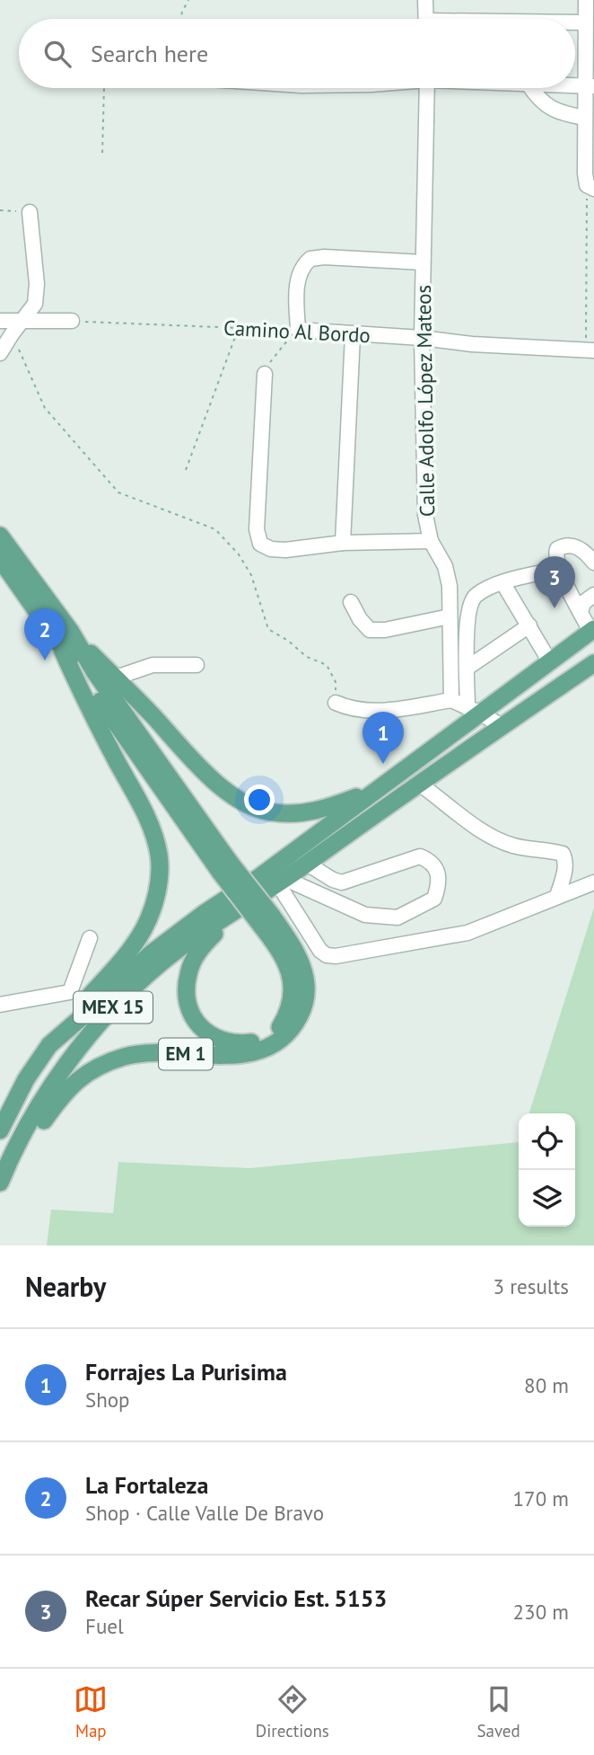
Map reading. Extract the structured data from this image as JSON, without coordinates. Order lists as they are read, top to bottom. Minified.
{"streets":{"main road":["MEX 15","EM 1"],"street":["Camino Al Bordo","Calle Adolfo López Mateos"]},"crossings":[["Camino Al Bordo","Calle Adolfo López Mateos"],["MEX 15","EM 1"]],"page":{"search":"Search here","pins":["3","2","1"],"heading":["Nearby","3 results"],"list":[{"mark":"1","name":"Forrajes La Purisima","note":"Shop","value":"80 m"},{"mark":"2","name":"La Fortaleza","note":"Shop · Calle Valle De Bravo","value":"170 m"},{"mark":"3","name":"Recar Súper Servicio Est. 5153","note":"Fuel","value":"230 m"}],"nav":["Map","Directions","Saved"]}}
